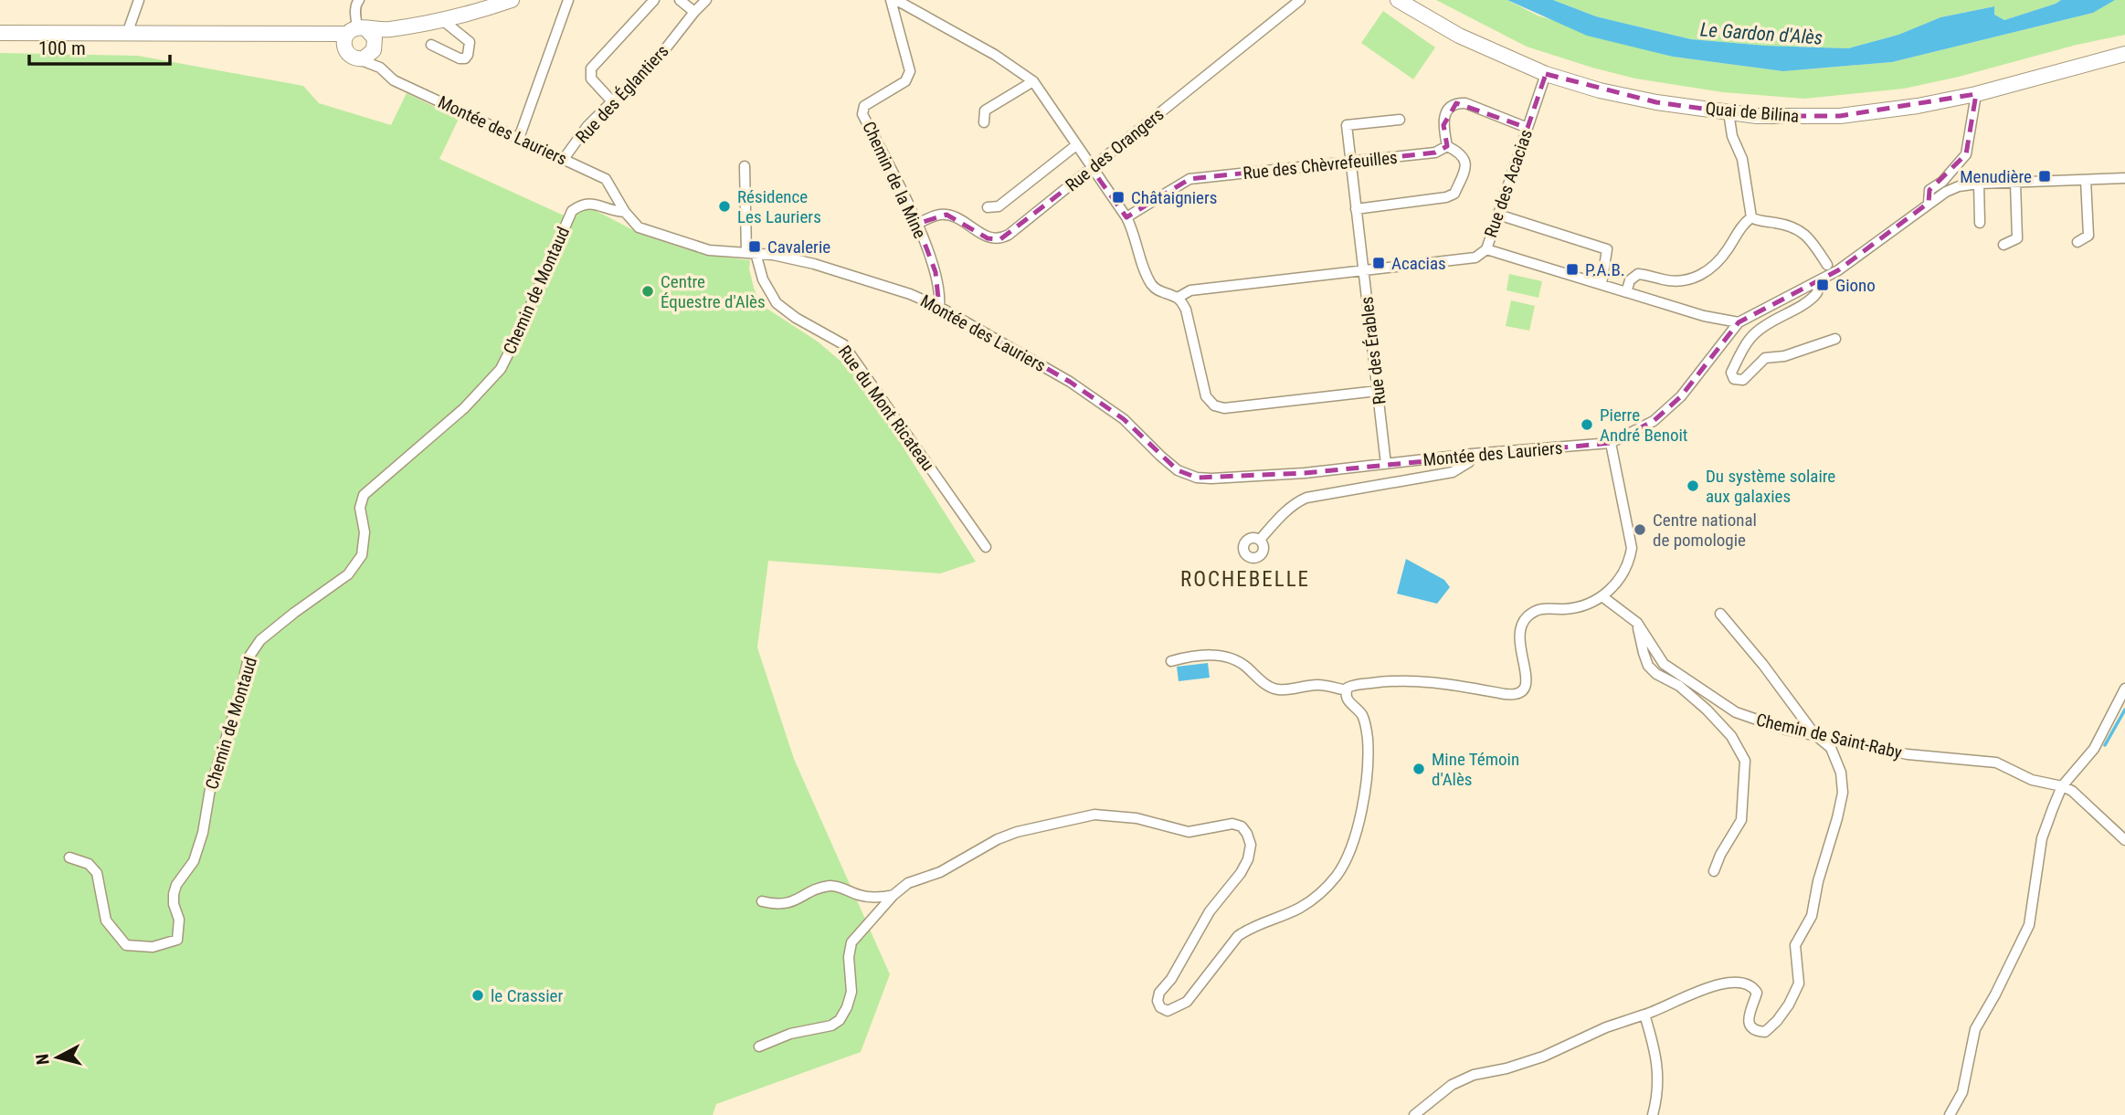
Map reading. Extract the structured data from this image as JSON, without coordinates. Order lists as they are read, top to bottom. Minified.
{"streets":{"main road":["Quai de Bilina"],"street":["Rue des Églantiers","Montée des Lauriers","Rue des Orangers","Rue des Chèvrefeuilles","Chemin de la Mine","Rue des Acacias","Chemin de Montaud","Rue des Érables","Rue du Mont Ricateau","Chemin de Saint-Raby"]},"crossings":[["Rue des Églantiers","Montée des Lauriers"],["Quai de Bilina","Rue des Acacias"],["Montée des Lauriers","Chemin de la Mine"],["Montée des Lauriers","Chemin de Montaud"],["Montée des Lauriers","Rue des Érables"],["Montée des Lauriers","Rue du Mont Ricateau"],["Rue des Orangers","Chemin de la Mine"],["Rue des Chèvrefeuilles","Rue des Érables"],["Rue des Acacias","Rue des Érables"]],"districts":["ROCHEBELLE"],"water":["Le Gardon d'Alès"],"places":{"transit":["Menudière","Châtaigniers","Cavalerie","Acacias","P.A.B.","Giono"],"other":["Résidence Les Lauriers","Centre Équestre d'Alès","Pierre André Benoit","Du système solaire aux galaxies","Centre national de pomologie","Mine Témoin d'Alès","le Crassier"]},"scale_bar":"100 m","north":"left"}
